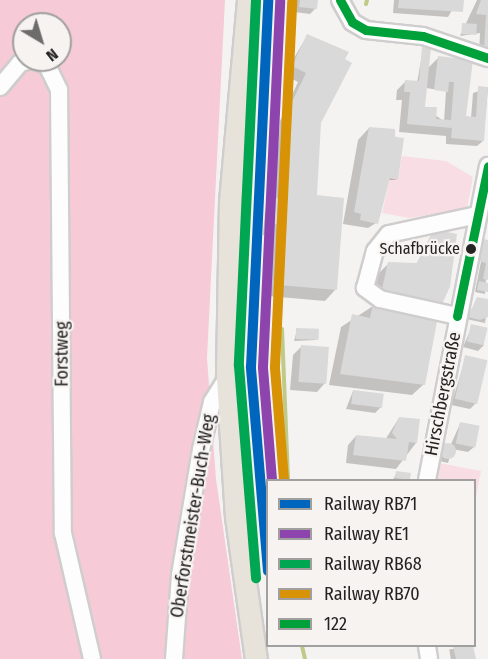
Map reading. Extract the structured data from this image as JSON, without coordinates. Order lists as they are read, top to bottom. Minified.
{"streets":{"street":["Forstweg","Hirschbergstraße","Oberforstmeister-Buch-Weg"]},"places":["Schafbrücke"],"lines":["rail line RB71","rail line RB68","transit line 122","rail line RE1","rail line RB70"],"legend":["Railway RB71","Railway RE1","Railway RB68","Railway RB70","122"],"north":"bottom right"}
